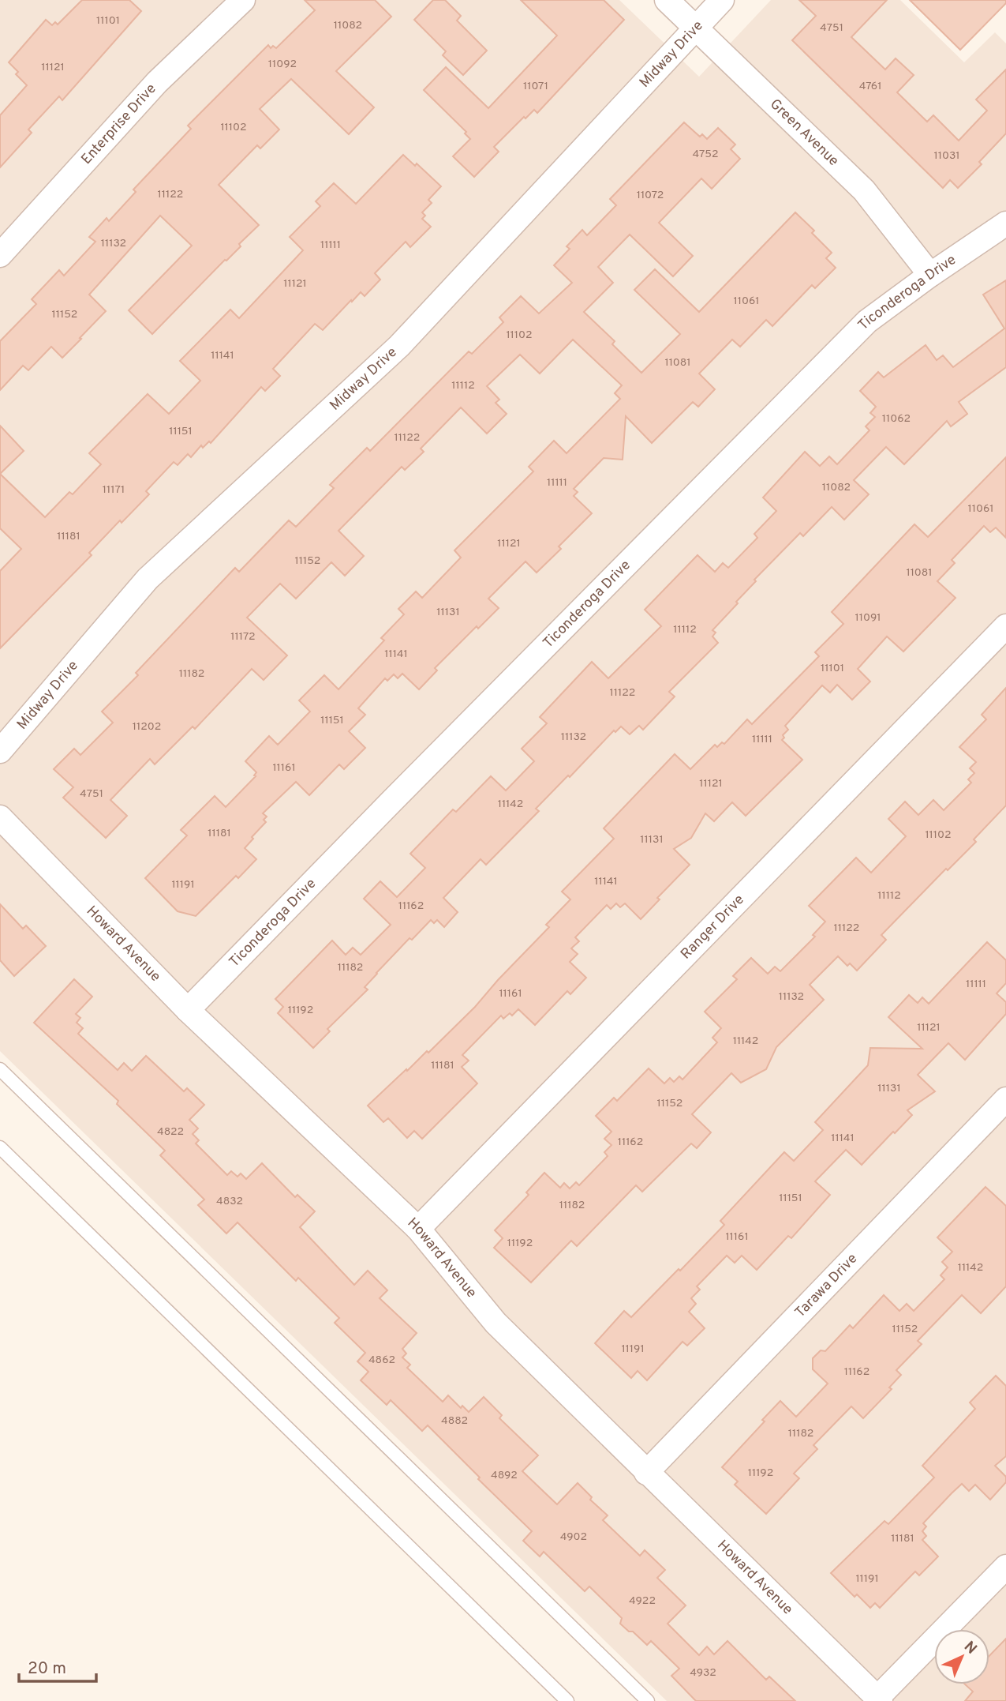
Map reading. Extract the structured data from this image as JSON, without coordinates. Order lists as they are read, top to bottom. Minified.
{"streets":{"street":["Midway Drive","Enterprise Drive","Green Avenue","Ticonderoga Drive","Ranger Drive","Howard Avenue","Tarawa Drive"]},"crossings":[["Midway Drive","Green Avenue"],["Green Avenue","Ticonderoga Drive"],["Ticonderoga Drive","Howard Avenue"],["Ranger Drive","Howard Avenue"],["Howard Avenue","Tarawa Drive"]],"house_numbers":["11101","11082","4751","11092","11121","11071","4761","11102","4752","11031","11122","11072","11132","11111","11121","11061","11152","11102","11141","11081","11112","11062","11151","11122","11111","11082","11171","11061","11181","11121","11152","11081","11131","11091","11112","11172","11141","11101","11182","11122","11151","11202","11132","11111","11161","11121","4751","11142","11181","11102","11131","11141","11191","11112","11162","11122","11182","11111","11161","11132","11192","11121","11142","11181","11131","11152","4822","11141","11162","11151","4832","11182","11161","11192","11142","11152","11191","4862","11162","4882","11182","11192","4892","4902","11181","11191","4922","4932"],"scale_bar":"20 m","north":"top right"}
